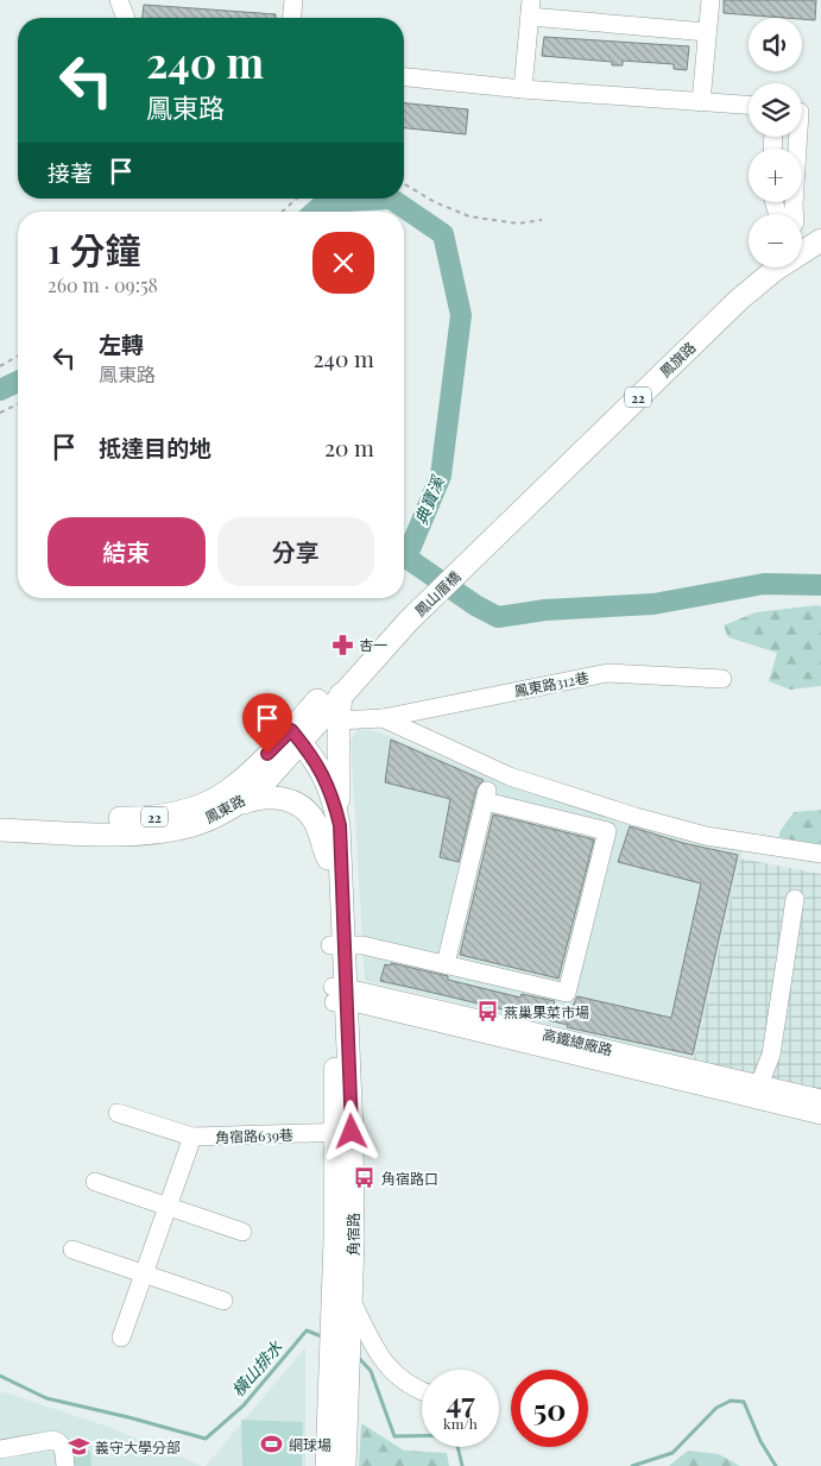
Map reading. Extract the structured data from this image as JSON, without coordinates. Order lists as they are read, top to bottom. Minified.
{"streets":{"main road":["鳳旗路","22","鳳山厝橋","鳳東路","角宿路"],"street":["鳳東路312巷","高鐵總廠路","角宿路639巷"]},"crossings":[["鳳旗路","鳳山厝橋"],["鳳山厝橋","鳳東路"],["鳳東路","角宿路"],["高鐵總廠路","角宿路"],["角宿路639巷","角宿路"]],"water":["典寶溪","橫山排水"],"places":{"pharmacy":["杏一"],"bus stop":["燕巢果菜市場","角宿路口"],"sports":["網球場"],"school or university":["義守大學分部"]},"page":{"map_buttons":["+","−"],"turn":["240 m","鳳東路"],"then":"接著","heading":["1 分鐘","260 m · 09:58"],"list":[{"name":"左轉","note":"鳳東路","value":"240 m"},{"name":"抵達目的地","value":"20 m"}],"buttons":["結束","分享"],"speed":"47 km/h","limit":"50"}}
